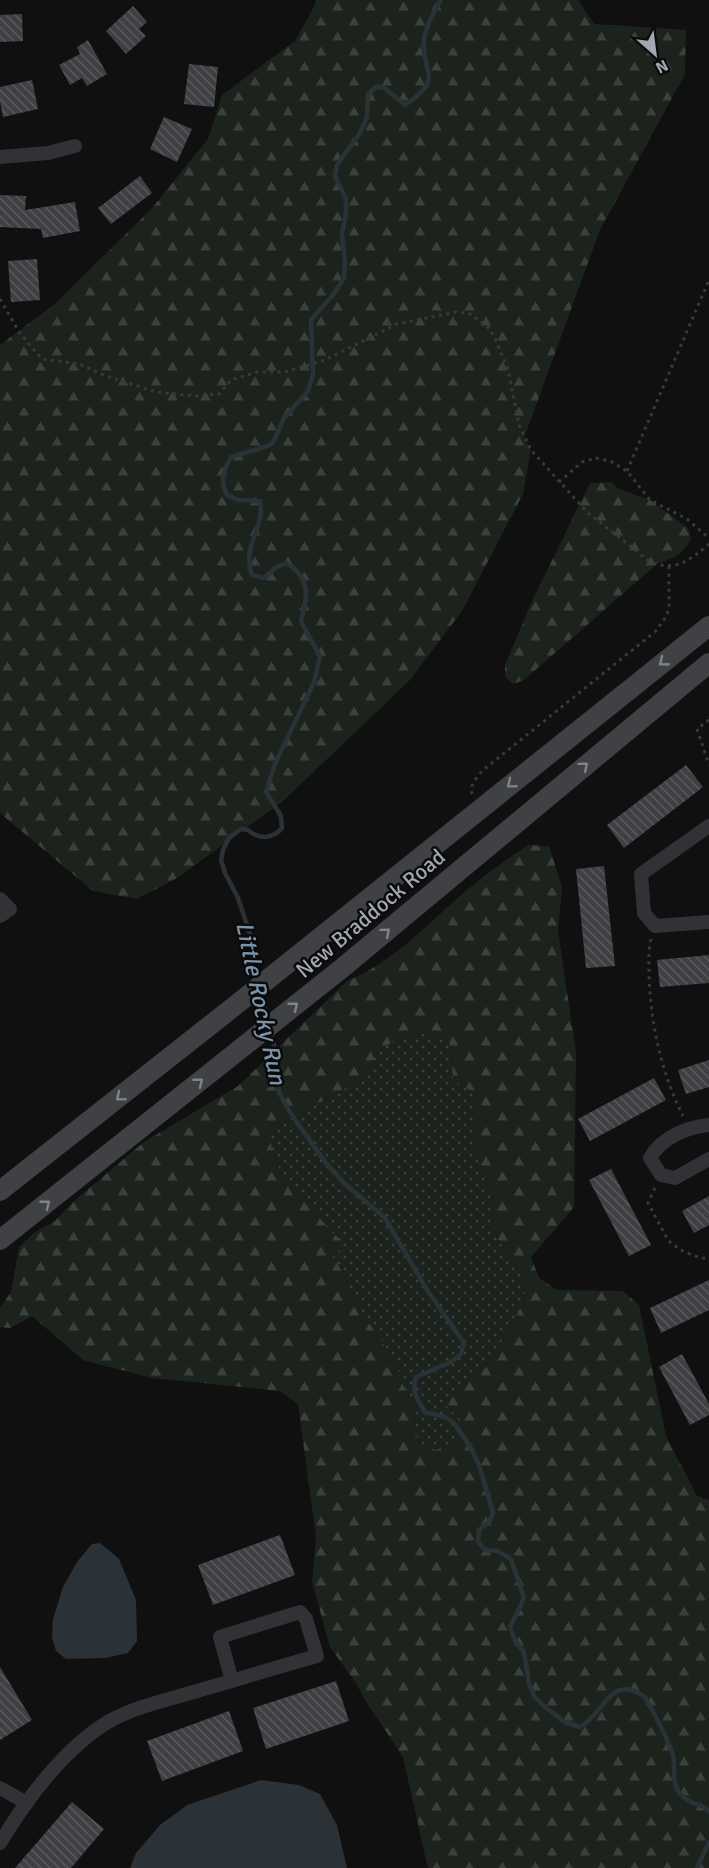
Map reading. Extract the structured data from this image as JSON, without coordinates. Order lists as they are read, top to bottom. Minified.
{"streets":{"main road":["New Braddock Road"]},"water":["Little Rocky Run"],"north":"bottom right"}
